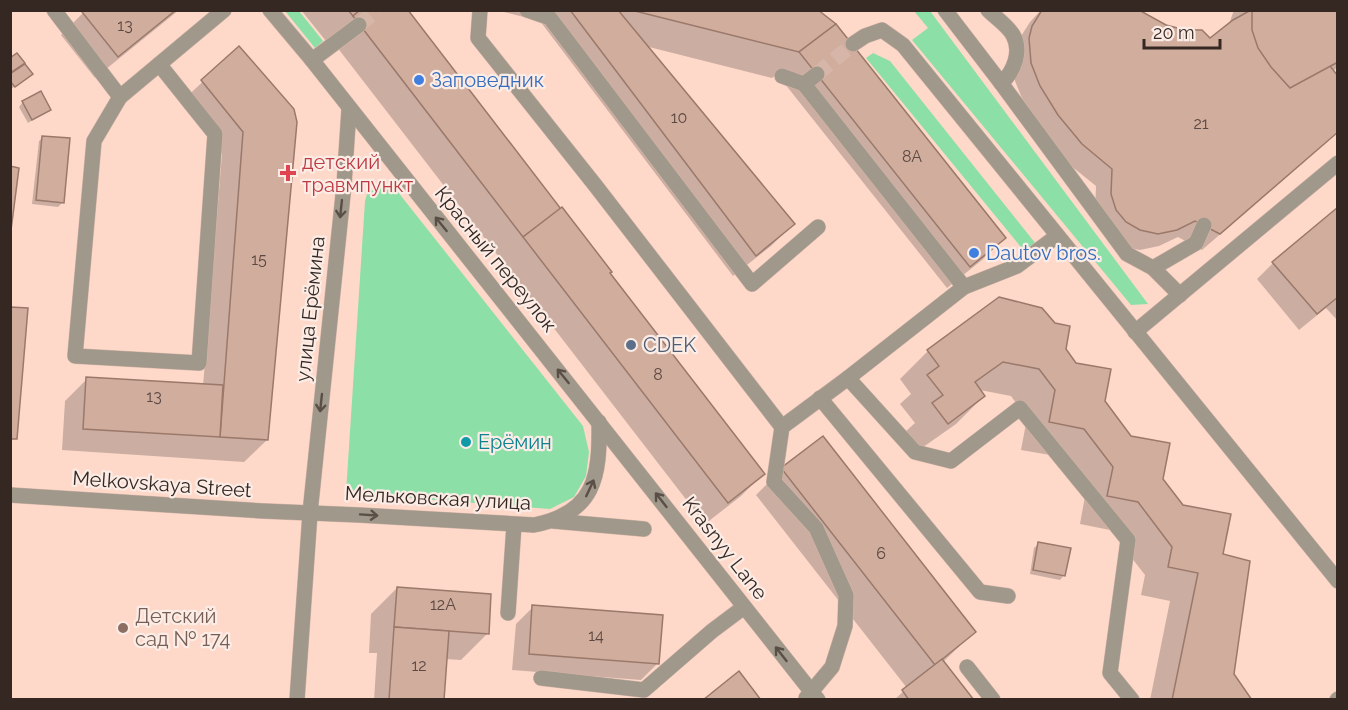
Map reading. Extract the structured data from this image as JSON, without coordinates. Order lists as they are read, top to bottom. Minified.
{"streets":{"street":["Красный переулок","улица Ерёмина","Melkovskaya Street","Мельковская улица","Krasnyy Lane"]},"crossings":[["Красный переулок","улица Ерёмина"],["Красный переулок","Мельковская улица"],["Красный переулок","Krasnyy Lane"],["улица Ерёмина","Melkovskaya Street"],["улица Ерёмина","Мельковская улица"],["Melkovskaya Street","Мельковская улица"],["Мельковская улица","Krasnyy Lane"]],"one_way":["Красный переулок","улица Ерёмина","Мельковская улица","Krasnyy Lane"],"places":{"other":["Заповедник","Dautov bros.","CDEK","Ерёмин","Детский сад № 174"],"health":["детский травмпункт"]},"house_numbers":["13","10","21","8А","15","8","13","6","12А","14","12"],"scale_bar":"20 m"}
